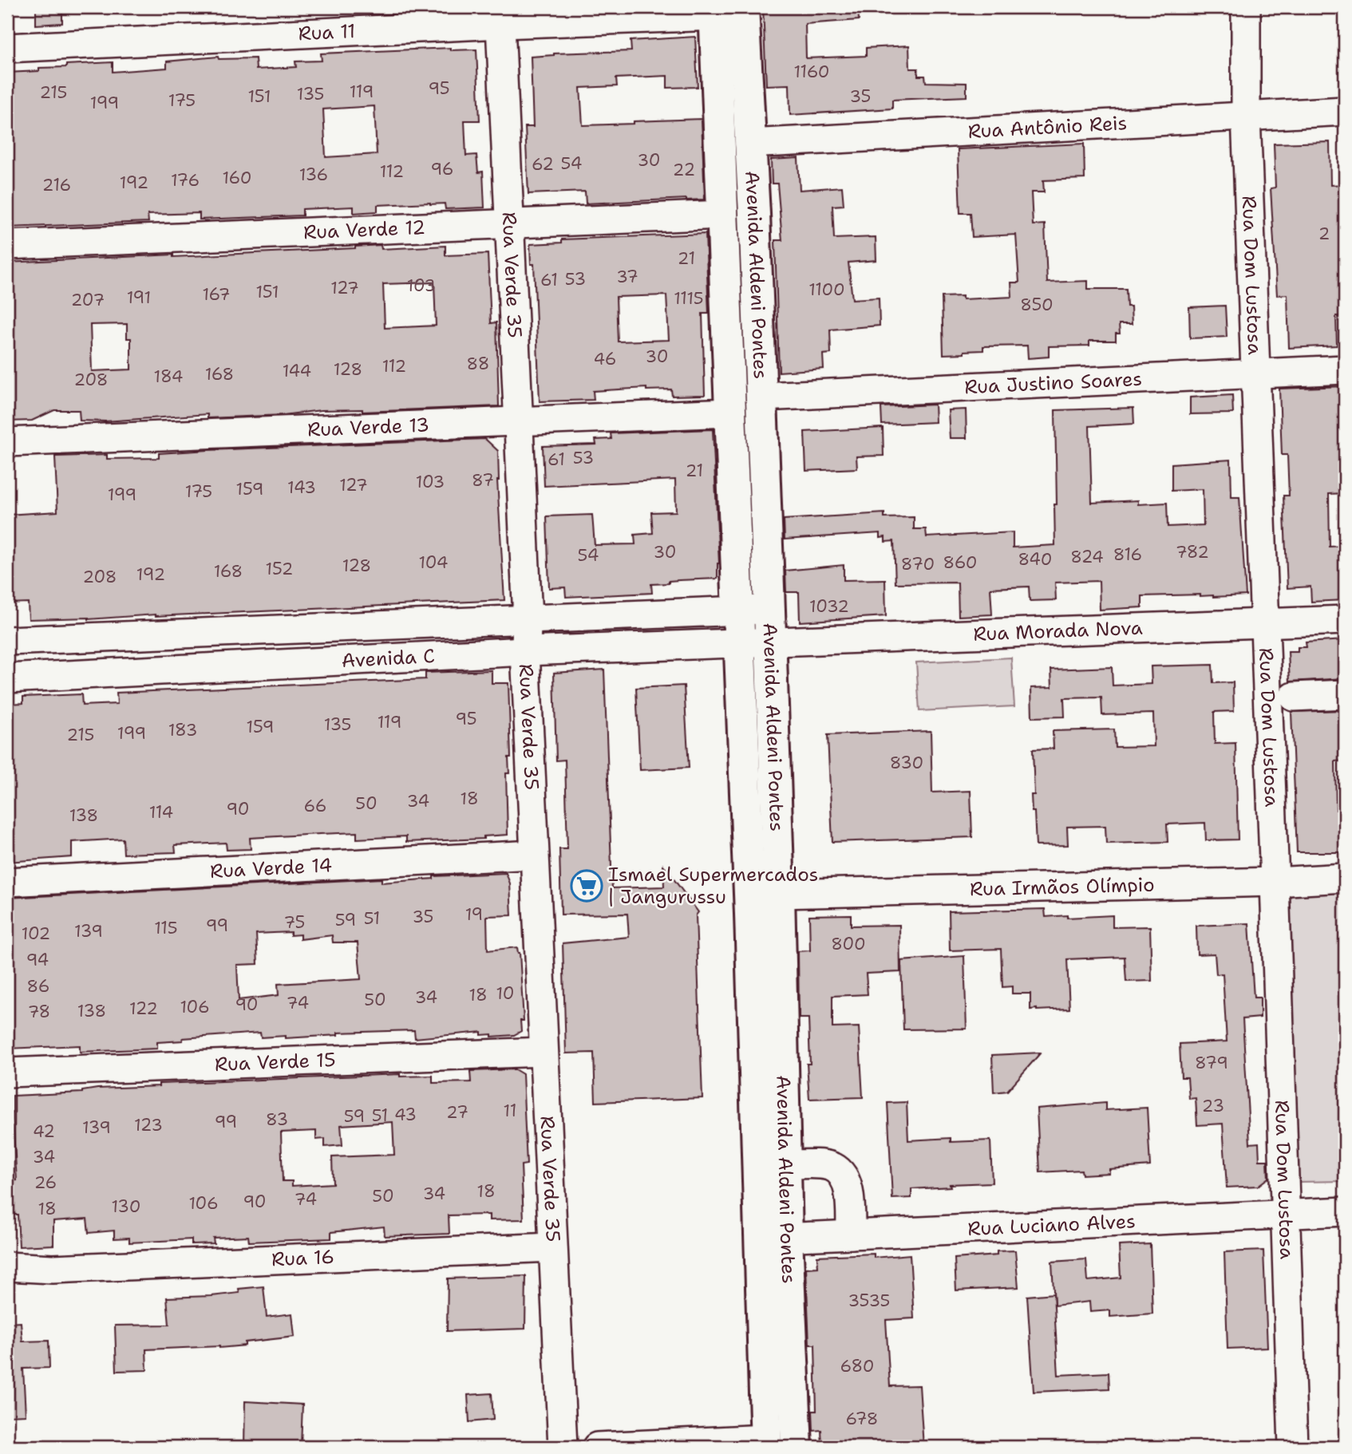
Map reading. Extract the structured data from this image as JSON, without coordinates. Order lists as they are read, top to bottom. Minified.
{"streets":{"main road":["Avenida Aldeni Pontes"],"street":["Rua 11","Rua Antônio Reis","Rua Verde 12","Rua Dom Lustosa","Rua Verde 35","Rua Justino Soares","Rua Verde 13","Rua Morada Nova","Avenida C","Rua Verde 14","Rua Irmãos Olímpio","Rua Verde 15","Rua Luciano Alves","Rua 16"]},"crossings":[["Rua 11","Avenida Aldeni Pontes"],["Rua 11","Rua Verde 35"],["Rua Antônio Reis","Avenida Aldeni Pontes"],["Rua Antônio Reis","Rua Dom Lustosa"],["Rua Verde 12","Avenida Aldeni Pontes"],["Rua Verde 12","Rua Verde 35"],["Avenida Aldeni Pontes","Rua Justino Soares"],["Avenida Aldeni Pontes","Rua Verde 13"],["Avenida Aldeni Pontes","Rua Morada Nova"],["Avenida Aldeni Pontes","Avenida C"],["Avenida Aldeni Pontes","Rua Irmãos Olímpio"],["Avenida Aldeni Pontes","Rua Luciano Alves"],["Rua Dom Lustosa","Rua Justino Soares"],["Rua Dom Lustosa","Rua Morada Nova"],["Rua Dom Lustosa","Rua Irmãos Olímpio"],["Rua Dom Lustosa","Rua Luciano Alves"],["Rua Verde 35","Rua Verde 13"],["Rua Verde 35","Avenida C"],["Rua Verde 35","Rua Verde 14"],["Rua Verde 35","Rua Verde 15"],["Rua Verde 35","Rua 16"],["Rua Morada Nova","Avenida C"]],"places":{"supermarket":["Ismael Supermercados | Jangurussu"]},"house_numbers":["1160","95","119","215","135","151","35","175","199","30","54","62","96","22","112","136","160","176","192","216","2","21","37","53","61","103","127","1100","151","167","191","1115","207","850","30","46","88","112","128","144","168","184","208","53","61","21","87","103","127","143","159","175","199","30","782","816","54","824","840","104","860","870","128","152","168","192","208","1032","95","119","135","159","183","199","215","830","18","34","50","66","90","114","138","19","35","51","59","75","99","115","139","102","800","94","86","10","18","34","50","74","90","106","122","138","78","879","23","11","27","43","51","59","83","99","123","139","42","34","26","18","34","50","74","90","106","130","18","3535","680","678"]}
